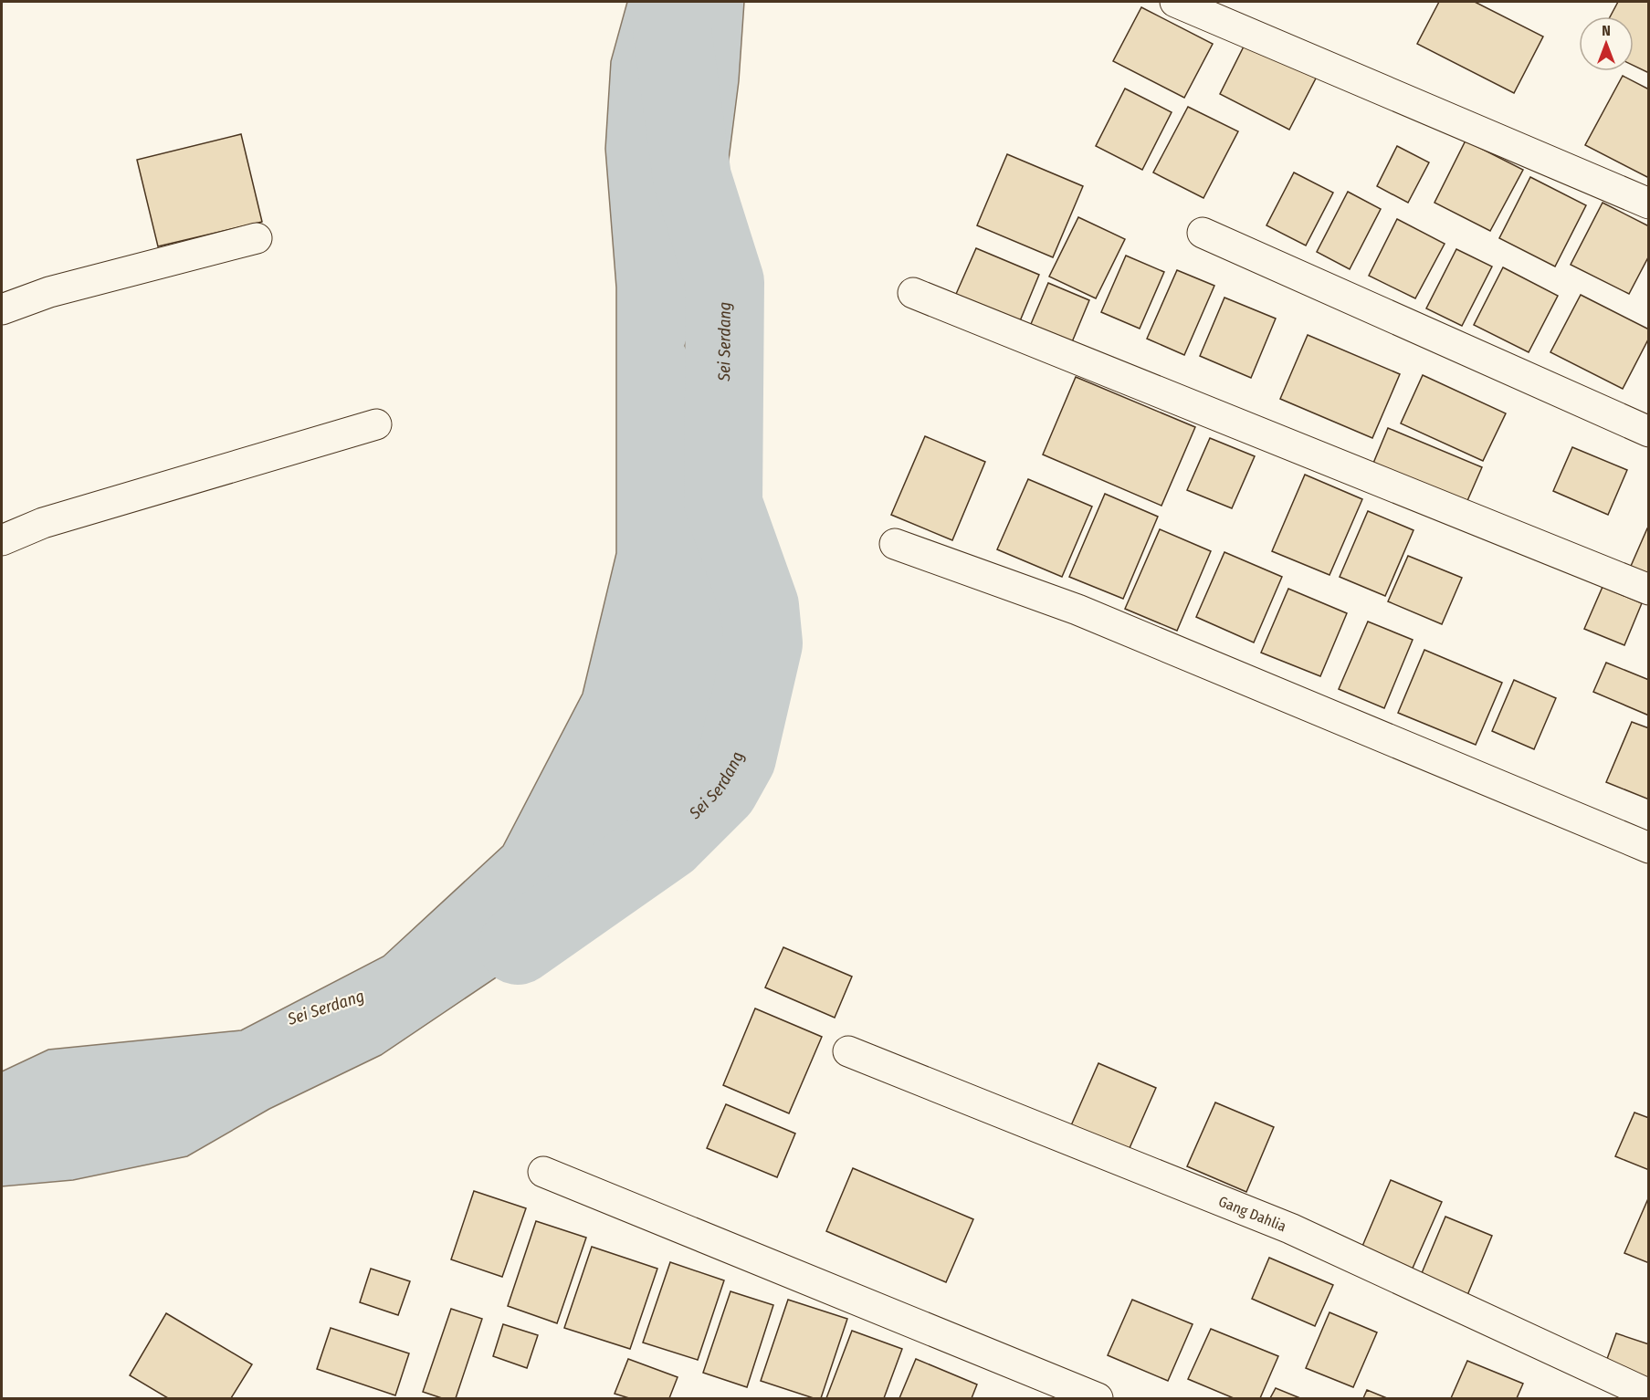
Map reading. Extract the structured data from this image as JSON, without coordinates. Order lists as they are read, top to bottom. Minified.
{"streets":{"street":["Gang Dahlia"]},"water":["Sei Serdang"],"north":"top"}
